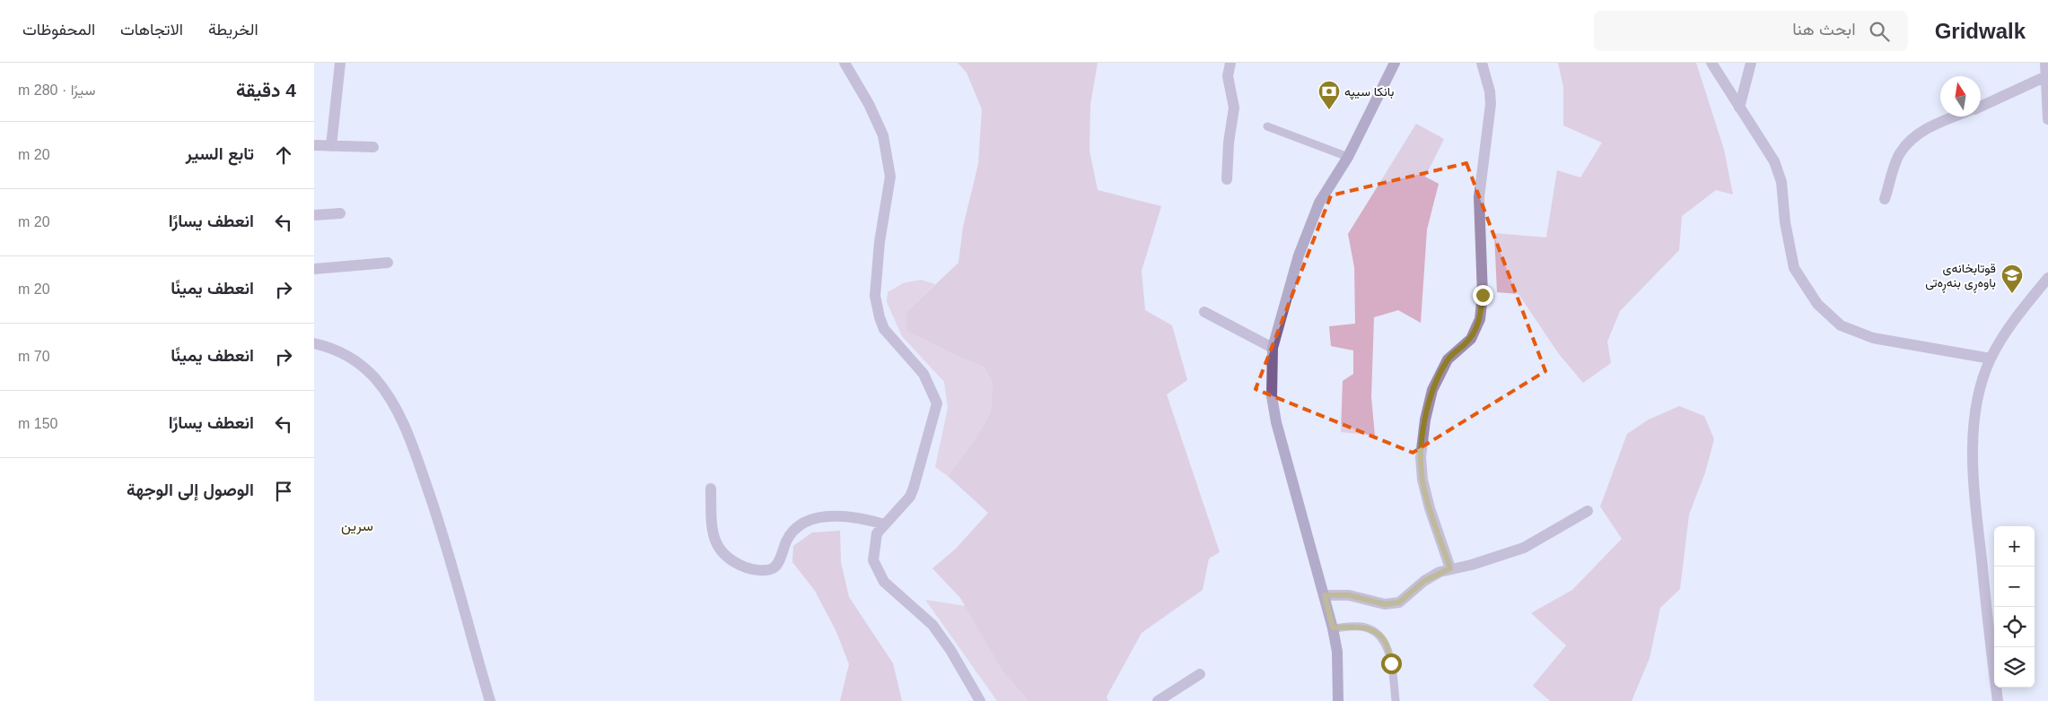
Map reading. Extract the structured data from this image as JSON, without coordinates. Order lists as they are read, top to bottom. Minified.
{"districts":["سرين"],"places":{"bank":["بانکا سیپە"],"school or university":["قوتابخانەی باوەڕی بنەڕەتی"]},"north":"top","page":{"header":"Gridwalk","search":"ابحث هنا","nav":["الخريطة","الاتجاهات","المحفوظات"],"heading":["4 دقيقة","سيرًا · 280 m"],"list":[["تابع السير","20 m"],["انعطف يسارًا","20 m"],["انعطف يمينًا","20 m"],["انعطف يمينًا","70 m"],["انعطف يسارًا","150 m"],"الوصول إلى الوجهة"],"map_buttons":["+","−"]}}
